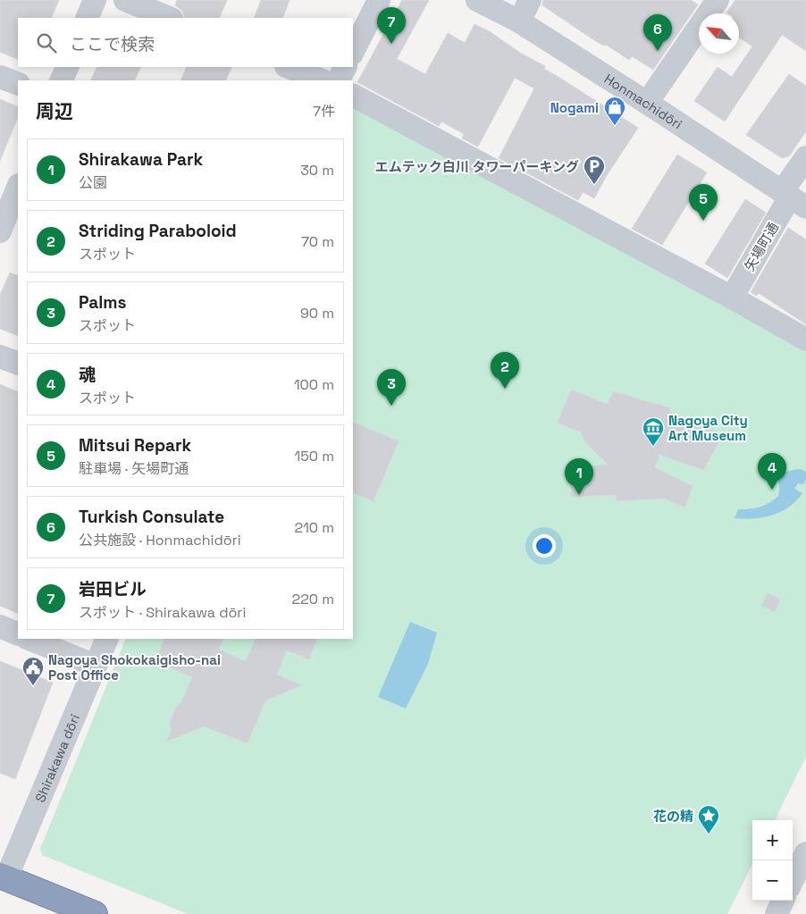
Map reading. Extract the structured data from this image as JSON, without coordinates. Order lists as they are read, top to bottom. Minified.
{"streets":{"street":["Honmachidōri","矢場町通","Shirakawa dōri"]},"crossings":[["Honmachidōri","矢場町通"]],"places":{"shop":["Nogami"],"parking":["エムテック白川 タワーパーキング"],"museum":["Nagoya City Art Museum"],"public building":["Nagoya Shokokaigisho-nai Post Office"],"place":["花の精"]},"north":"top left","page":{"pins":["7","6","5","2","3","4","1"],"search":"ここで検索","heading":["周辺","7件"],"list":[{"mark":"1","name":"Shirakawa Park","note":"公園","value":"30 m"},{"mark":"2","name":"Striding Paraboloid","note":"スポット","value":"70 m"},{"mark":"3","name":"Palms","note":"スポット","value":"90 m"},{"mark":"4","name":"魂","note":"スポット","value":"100 m"},{"mark":"5","name":"Mitsui Repark","note":"駐車場 · 矢場町通","value":"150 m"},{"mark":"6","name":"Turkish Consulate","note":"公共施設 · Honmachidōri","value":"210 m"},{"mark":"7","name":"岩田ビル","note":"スポット · Shirakawa dōri","value":"220 m"}],"map_buttons":["+","−"]}}
